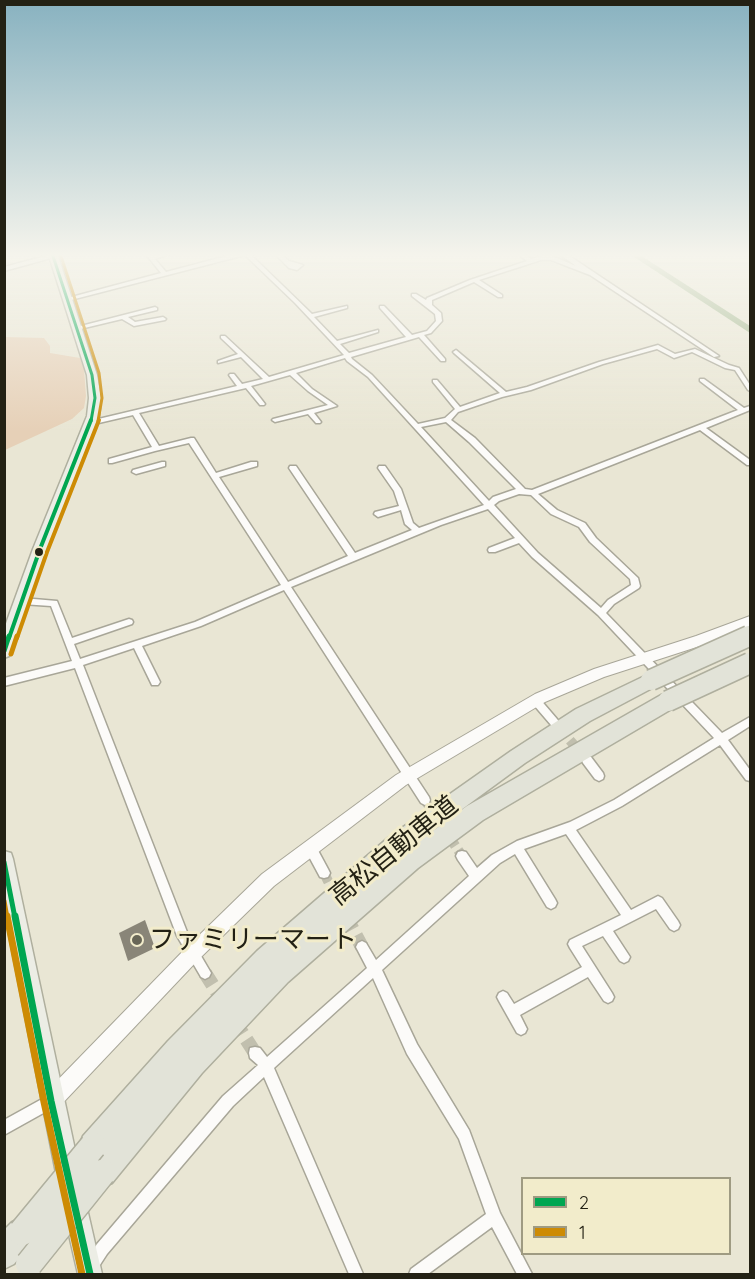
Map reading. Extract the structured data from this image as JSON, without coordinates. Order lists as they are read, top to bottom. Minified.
{"streets":{"highway":["高松自動車道"]},"places":["ファミリーマート"],"lines":["transit line 2","transit line 1"],"legend":["2","1"]}
